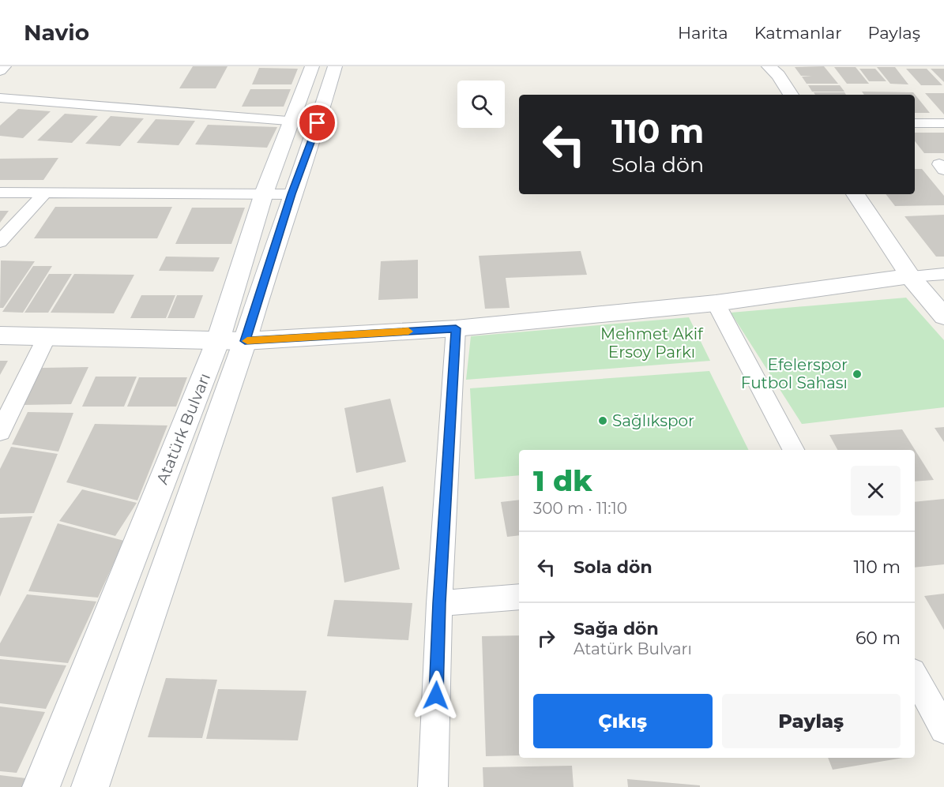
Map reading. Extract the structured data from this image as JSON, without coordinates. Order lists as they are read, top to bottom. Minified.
{"streets":{"main road":["Atatürk Bulvarı"]},"parks":["Mehmet Akif Ersoy Parkı"],"places":["Efelerspor Futbol Sahası","Sağlıkspor"],"page":{"header":"Navio","nav":["Harita","Katmanlar","Paylaş"],"turn":["110 m","Sola dön"],"heading":["1 dk","300 m · 11:10"],"list":[{"name":"Sola dön","value":"110 m"},{"name":"Sağa dön","note":"Atatürk Bulvarı","value":"60 m"}],"buttons":["Çıkış","Paylaş"]}}
